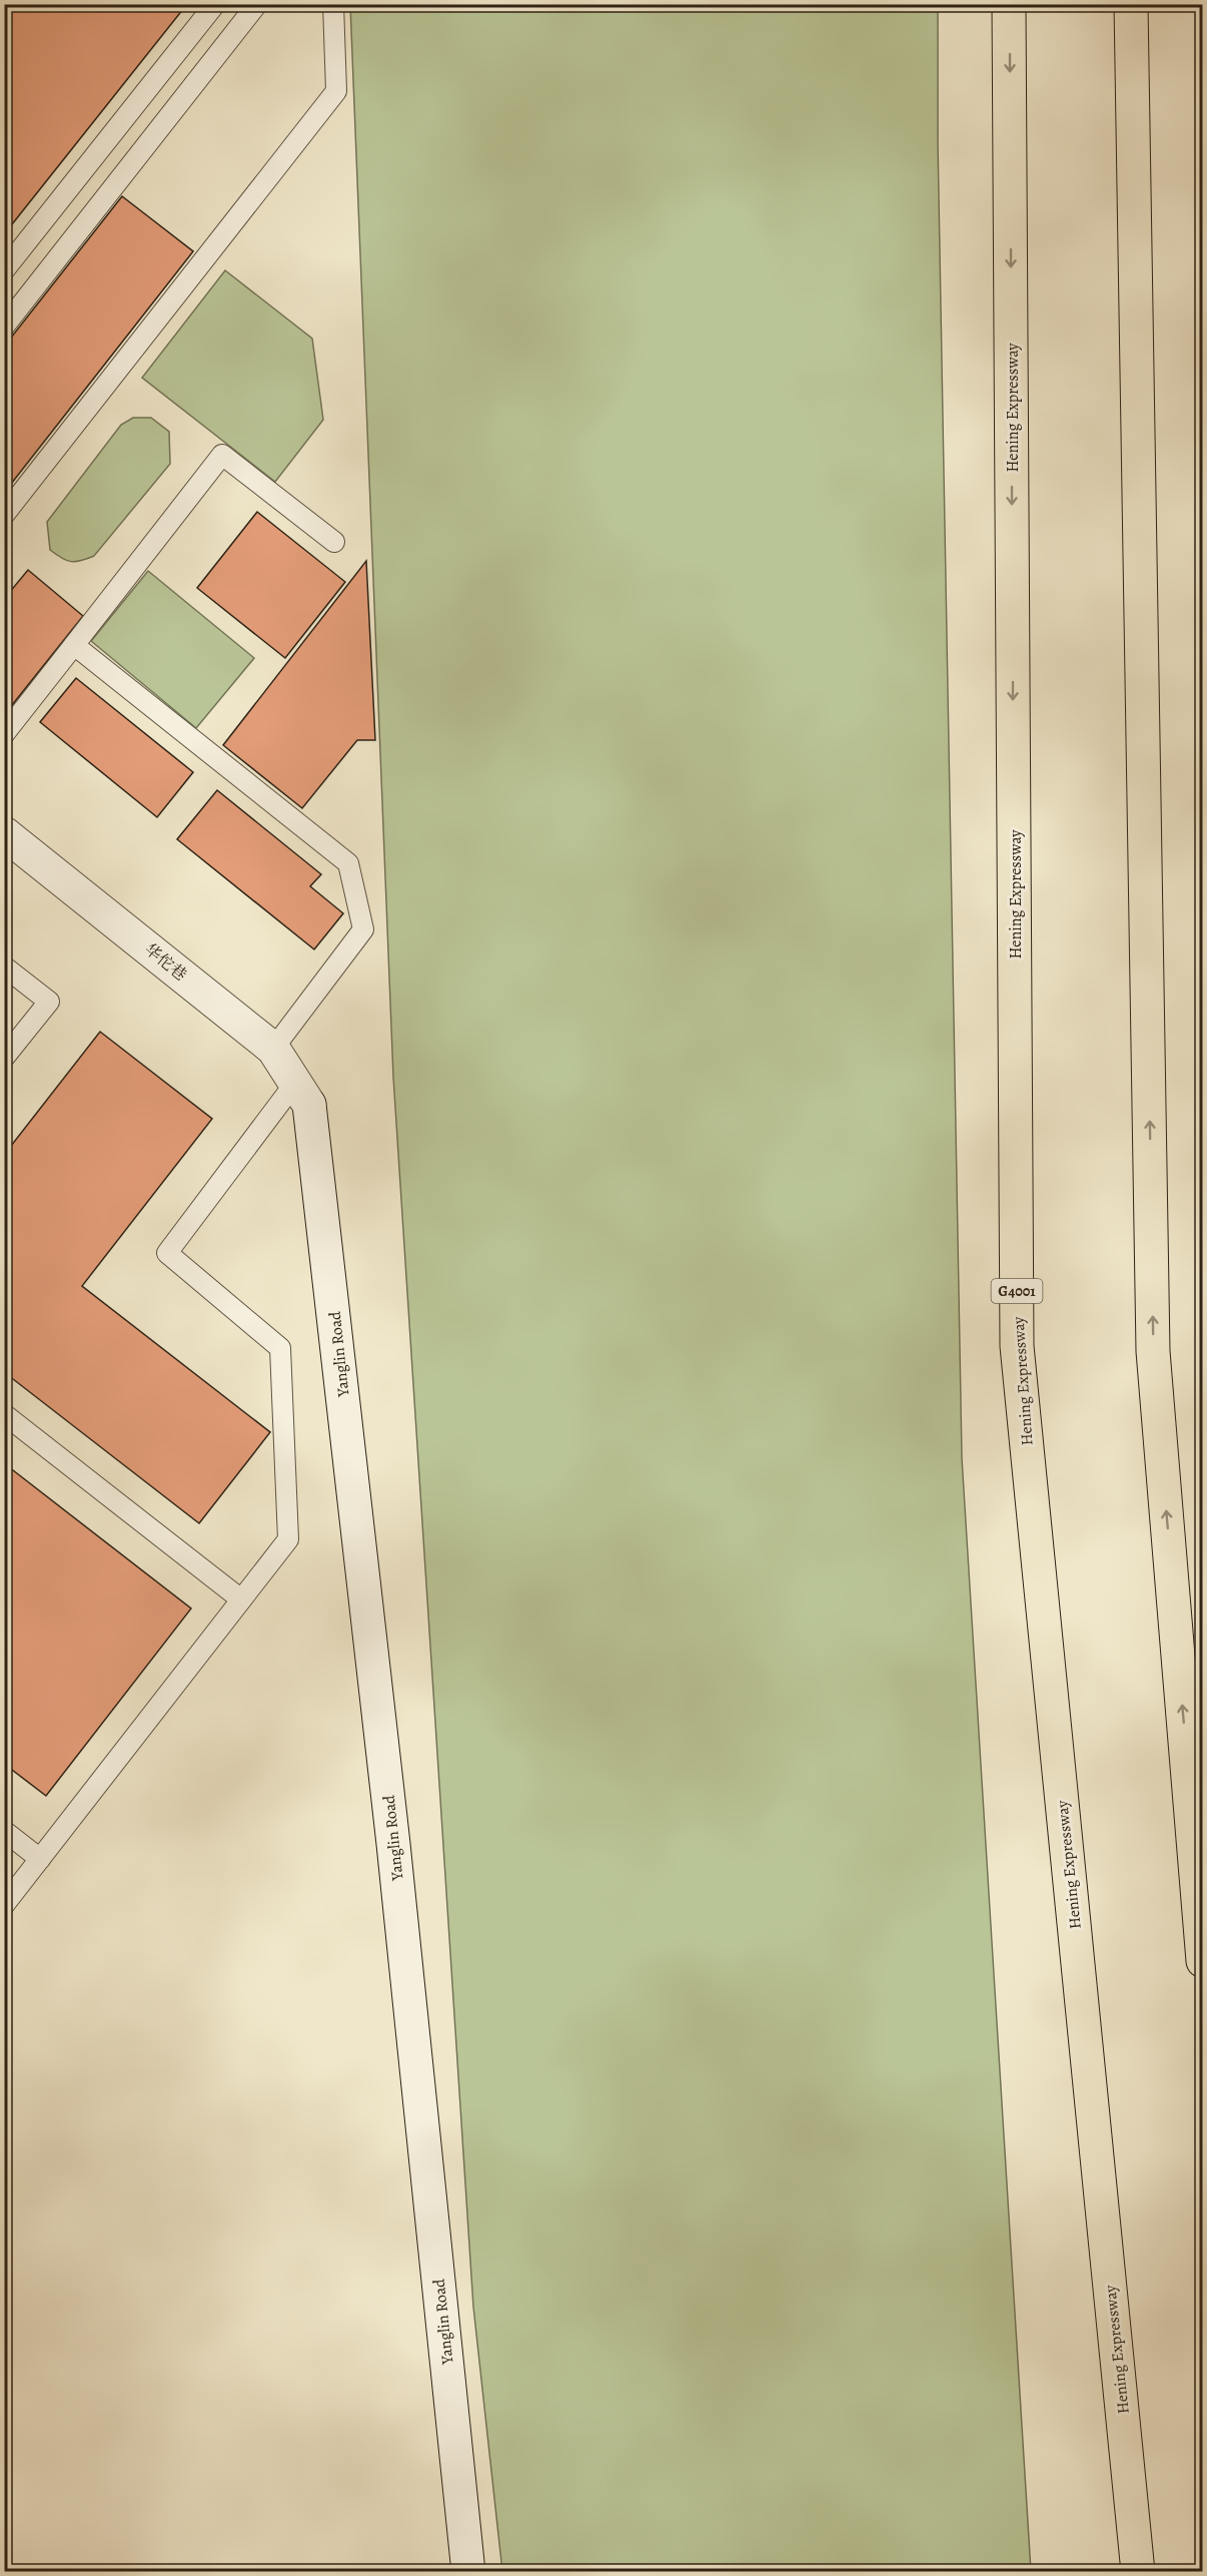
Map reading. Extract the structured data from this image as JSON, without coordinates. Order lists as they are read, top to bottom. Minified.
{"streets":{"highway":["Hening Expressway","G4001"],"street":["华佗巷","Yanglin Road"]},"crossings":[["华佗巷","Yanglin Road"]]}
